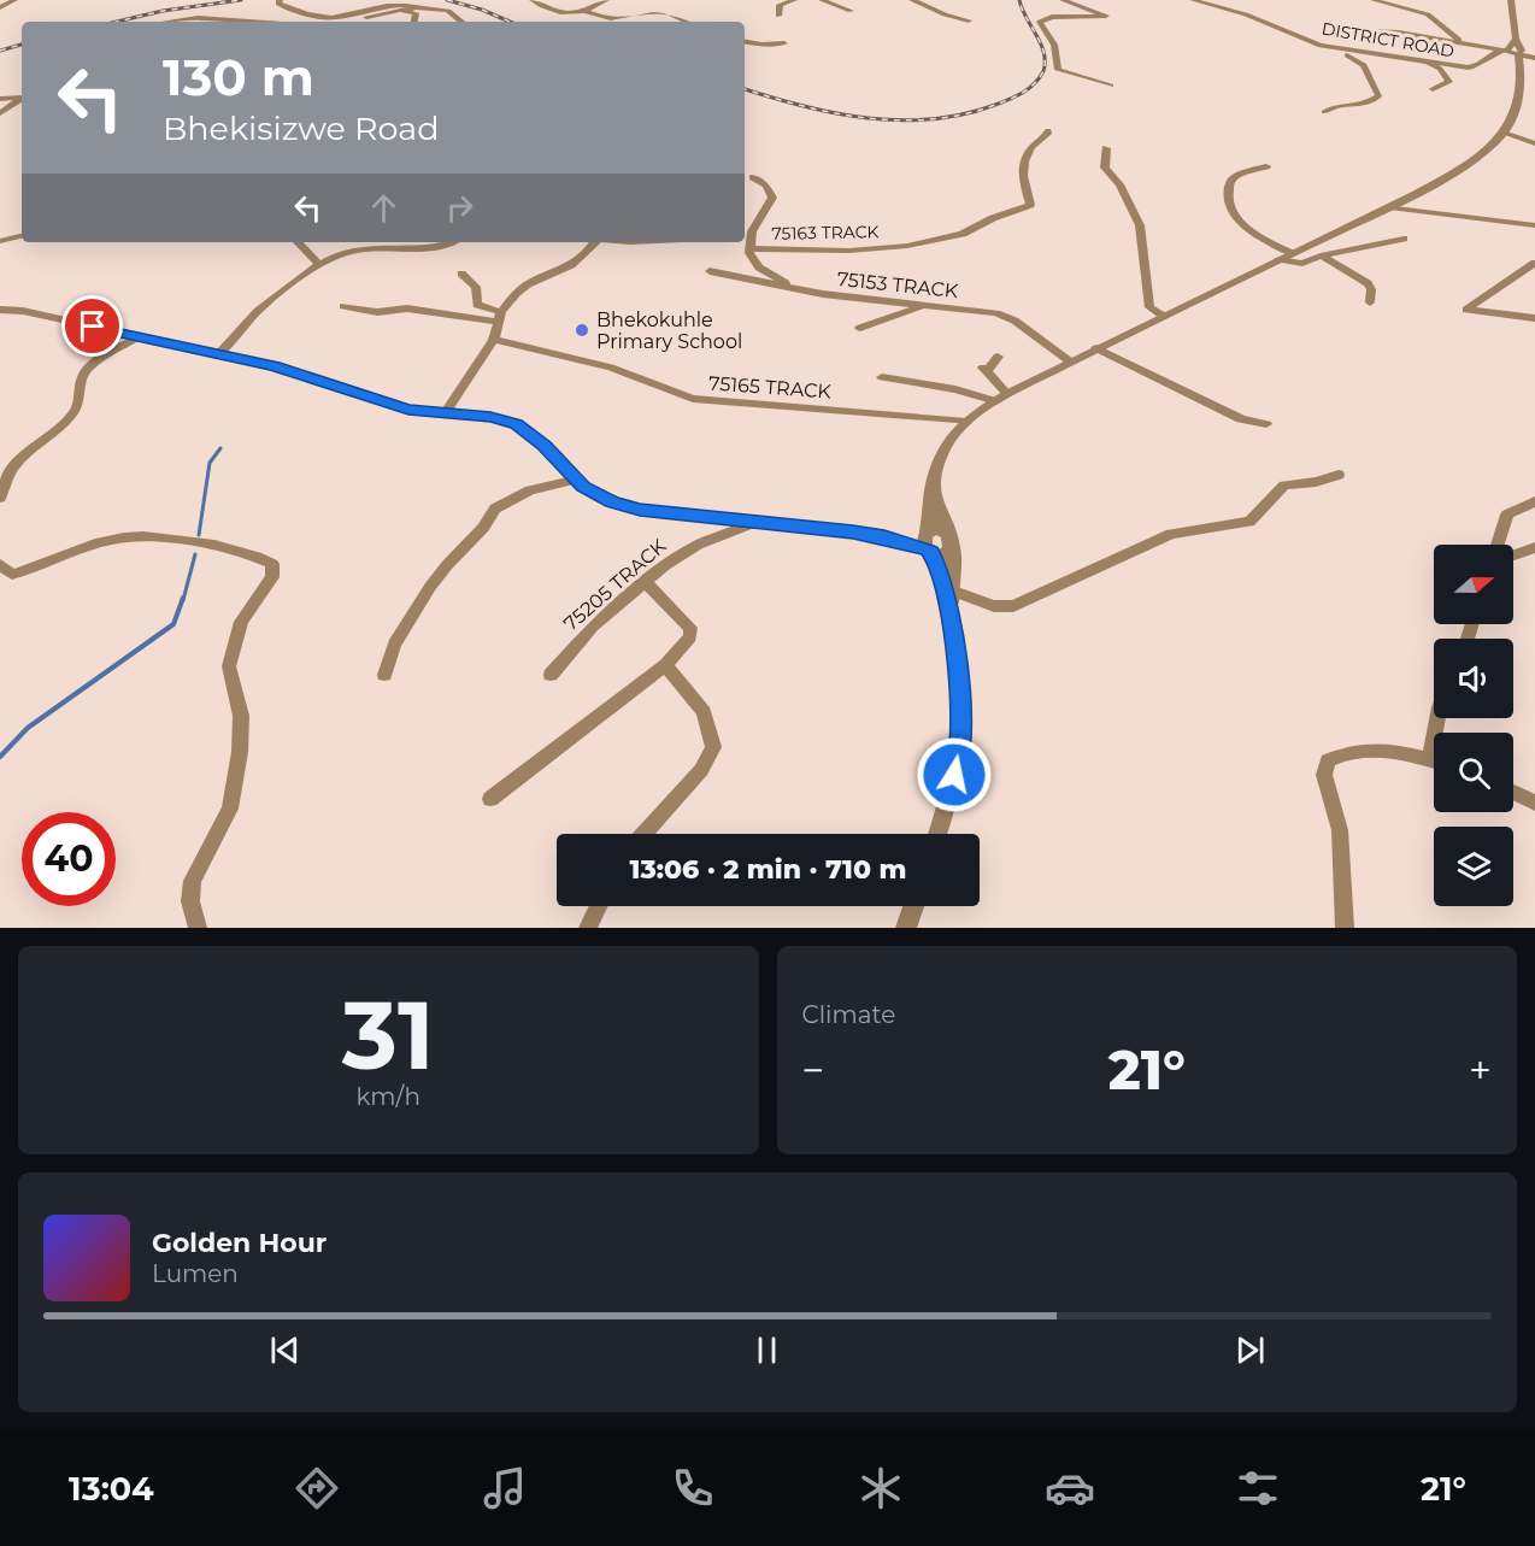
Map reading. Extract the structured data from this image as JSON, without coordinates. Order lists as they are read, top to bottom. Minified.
{"streets":{"street":["DISTRICT ROAD","75163 TRACK","75153 TRACK","75165 TRACK","75205 TRACK"]},"crossings":[["75163 TRACK","75153 TRACK"]],"places":["Bhekokuhle Primary School"],"north":"right","page":{"turn":["130 m","Bhekisizwe Road"],"limit":"40","trip":"13:06 · 2 min · 710 m","tile":[["31","km/h"],"Climate"],"heat":["−","21°","+"],"song":["Golden Hour","Lumen"],"tabs":["13:04","21°"]}}
